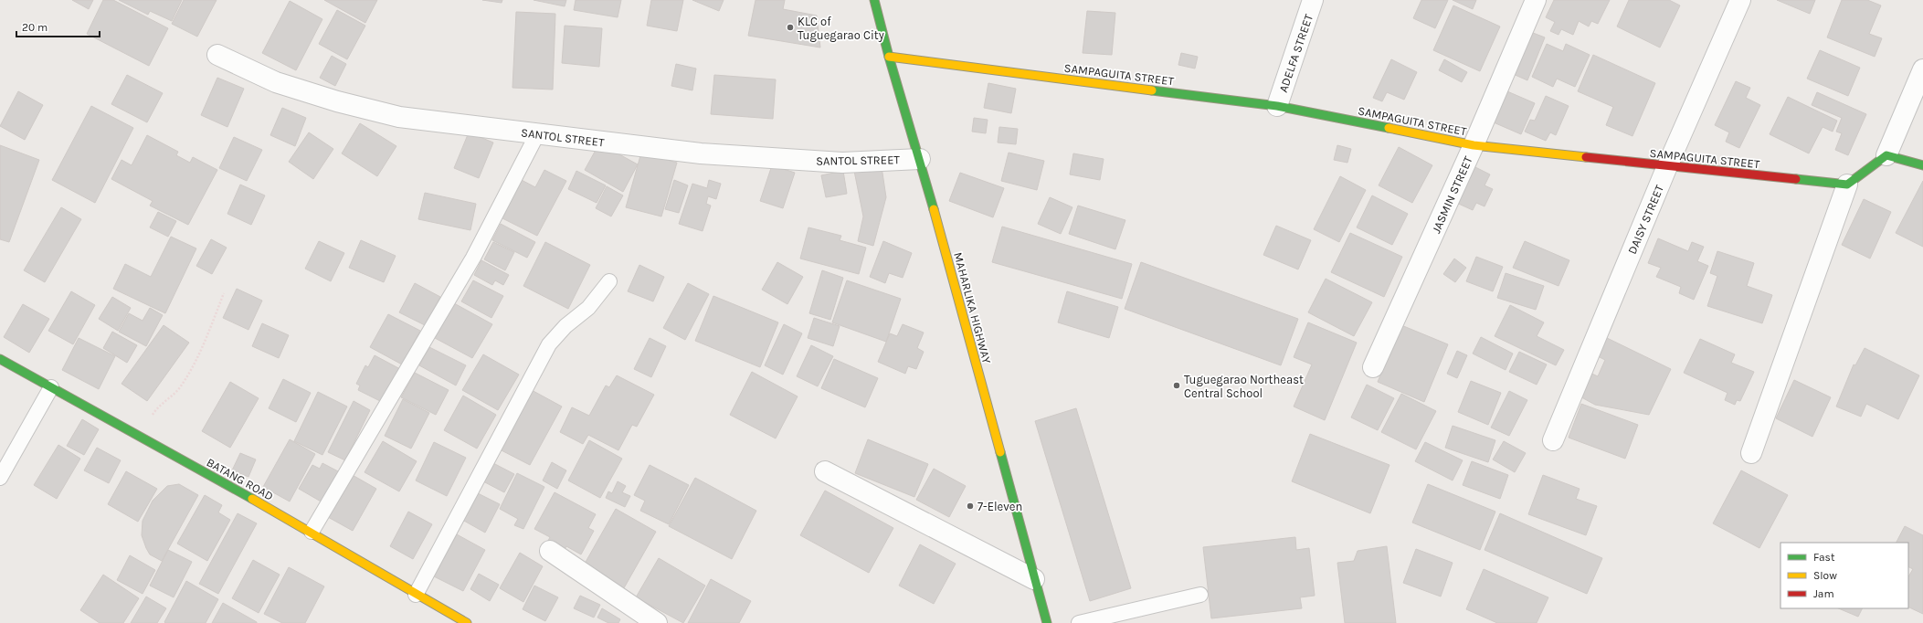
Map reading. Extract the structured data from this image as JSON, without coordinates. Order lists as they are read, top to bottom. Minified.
{"streets":{"street":["ADELFA STREET","SAMPAGUITA STREET","SANTOL STREET","JASMIN STREET","DAISY STREET","MAHARLIKA HIGHWAY","BATANG ROAD"]},"crossings":[["ADELFA STREET","SAMPAGUITA STREET"],["SAMPAGUITA STREET","JASMIN STREET"],["SAMPAGUITA STREET","DAISY STREET"],["SAMPAGUITA STREET","MAHARLIKA HIGHWAY"],["SANTOL STREET","MAHARLIKA HIGHWAY"]],"places":["KLC of Tuguegarao City","Tuguegarao Northeast Central School","7-Eleven"],"legend":["Fast","Slow","Jam"],"scale_bar":"20 m"}
